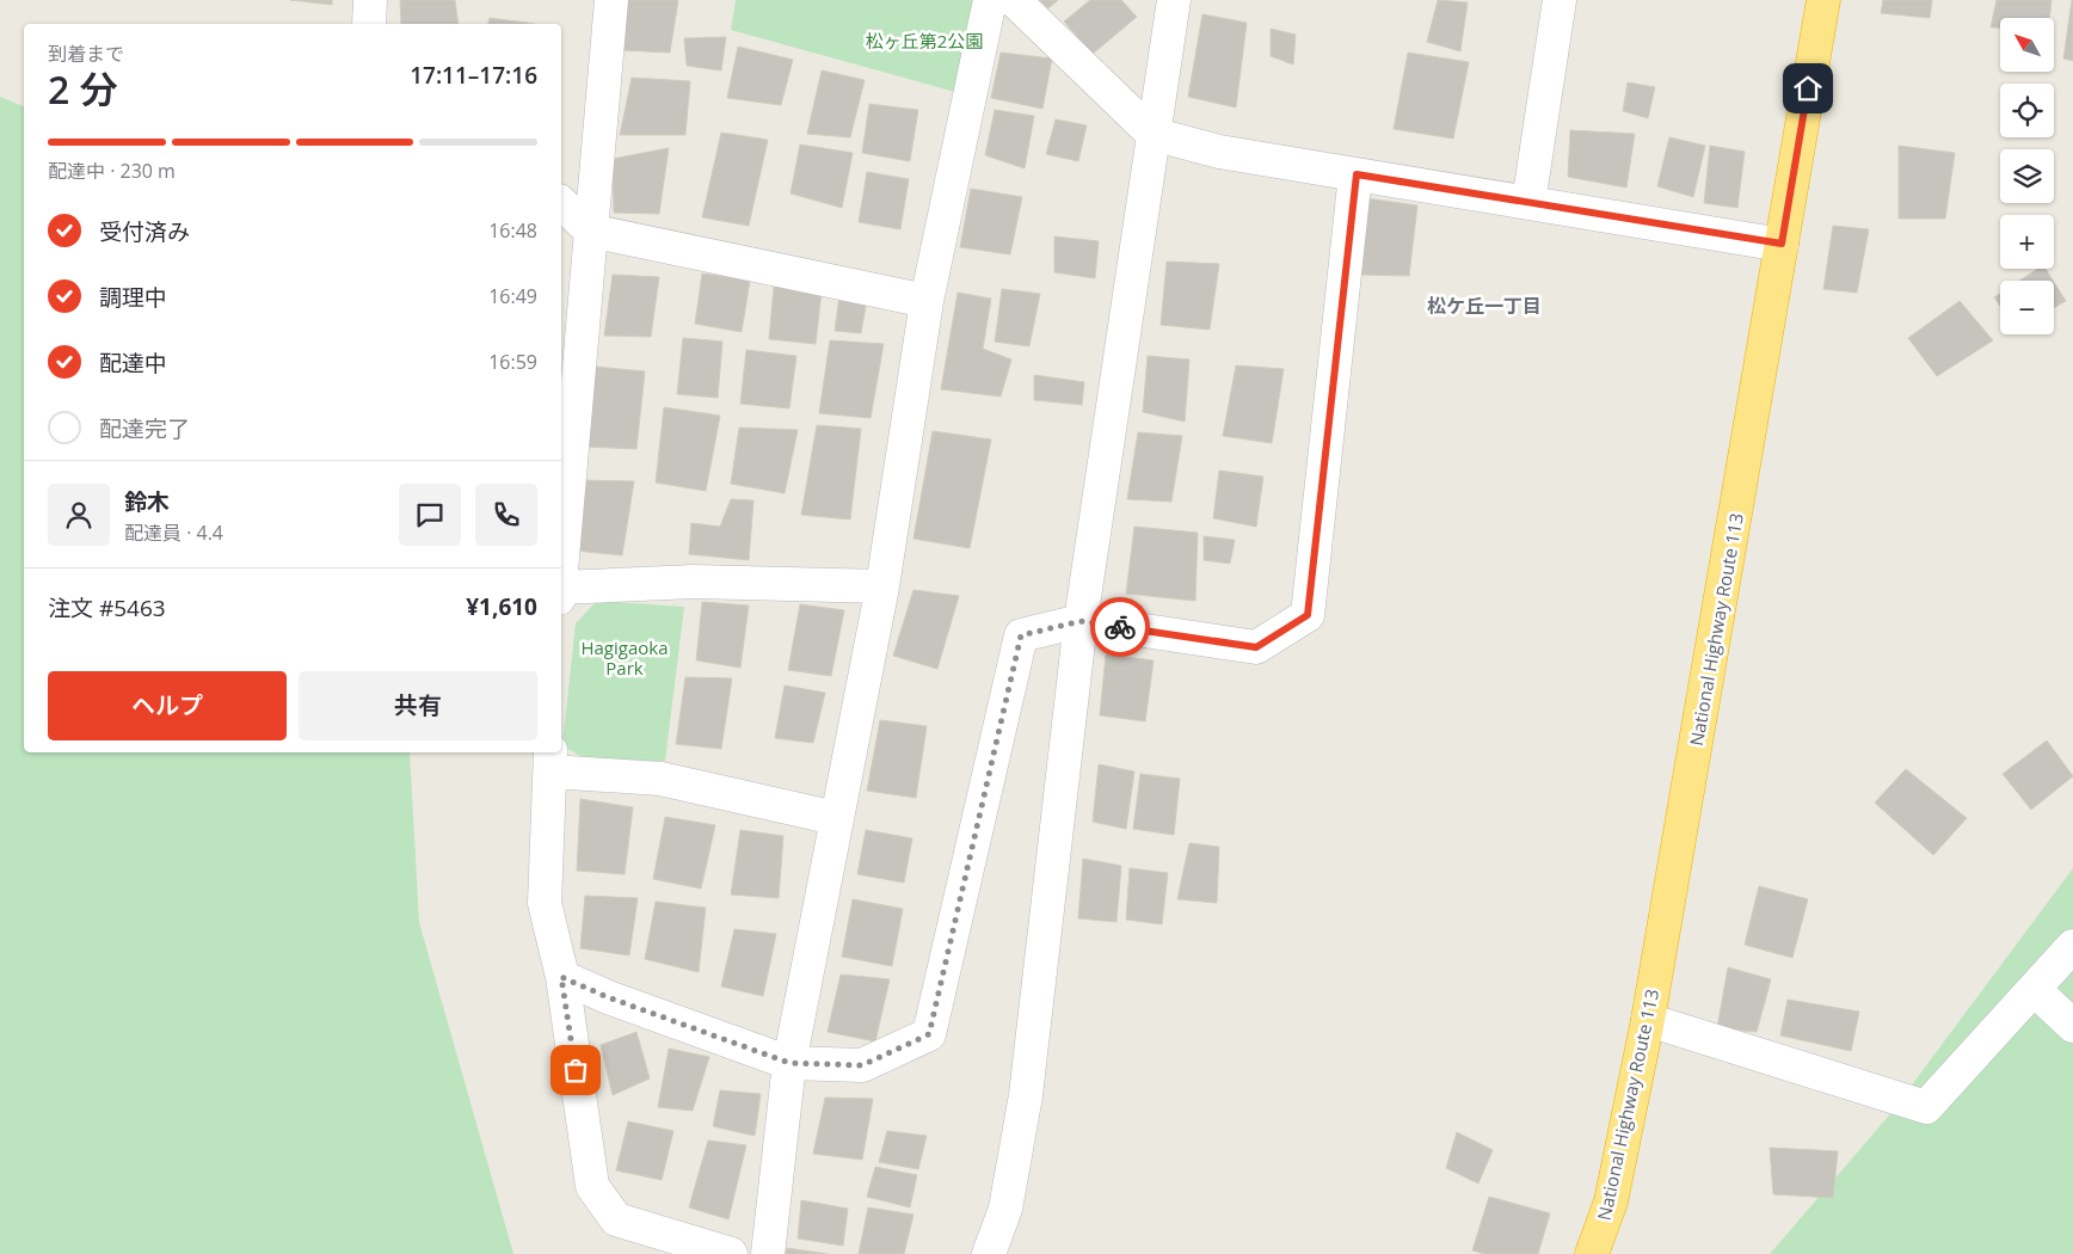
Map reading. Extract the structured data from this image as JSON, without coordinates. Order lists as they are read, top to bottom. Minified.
{"streets":{"highway":["National Highway Route 113"]},"districts":["松ケ丘一丁目"],"parks":["松ヶ丘第2公園","Hagigaoka Park"],"north":"top left","page":{"map_buttons":["+","−"],"heading":["2 分","到着まで","17:11–17:16"],"panel":["鈴木","配達員 · 4.4","注文 #5463","¥1,610"],"bar":"配達中 · 230 m","list":[["受付済み","16:48"],["調理中","16:49"],["配達中","16:59"],"配達完了"],"buttons":["ヘルプ","共有"]}}
